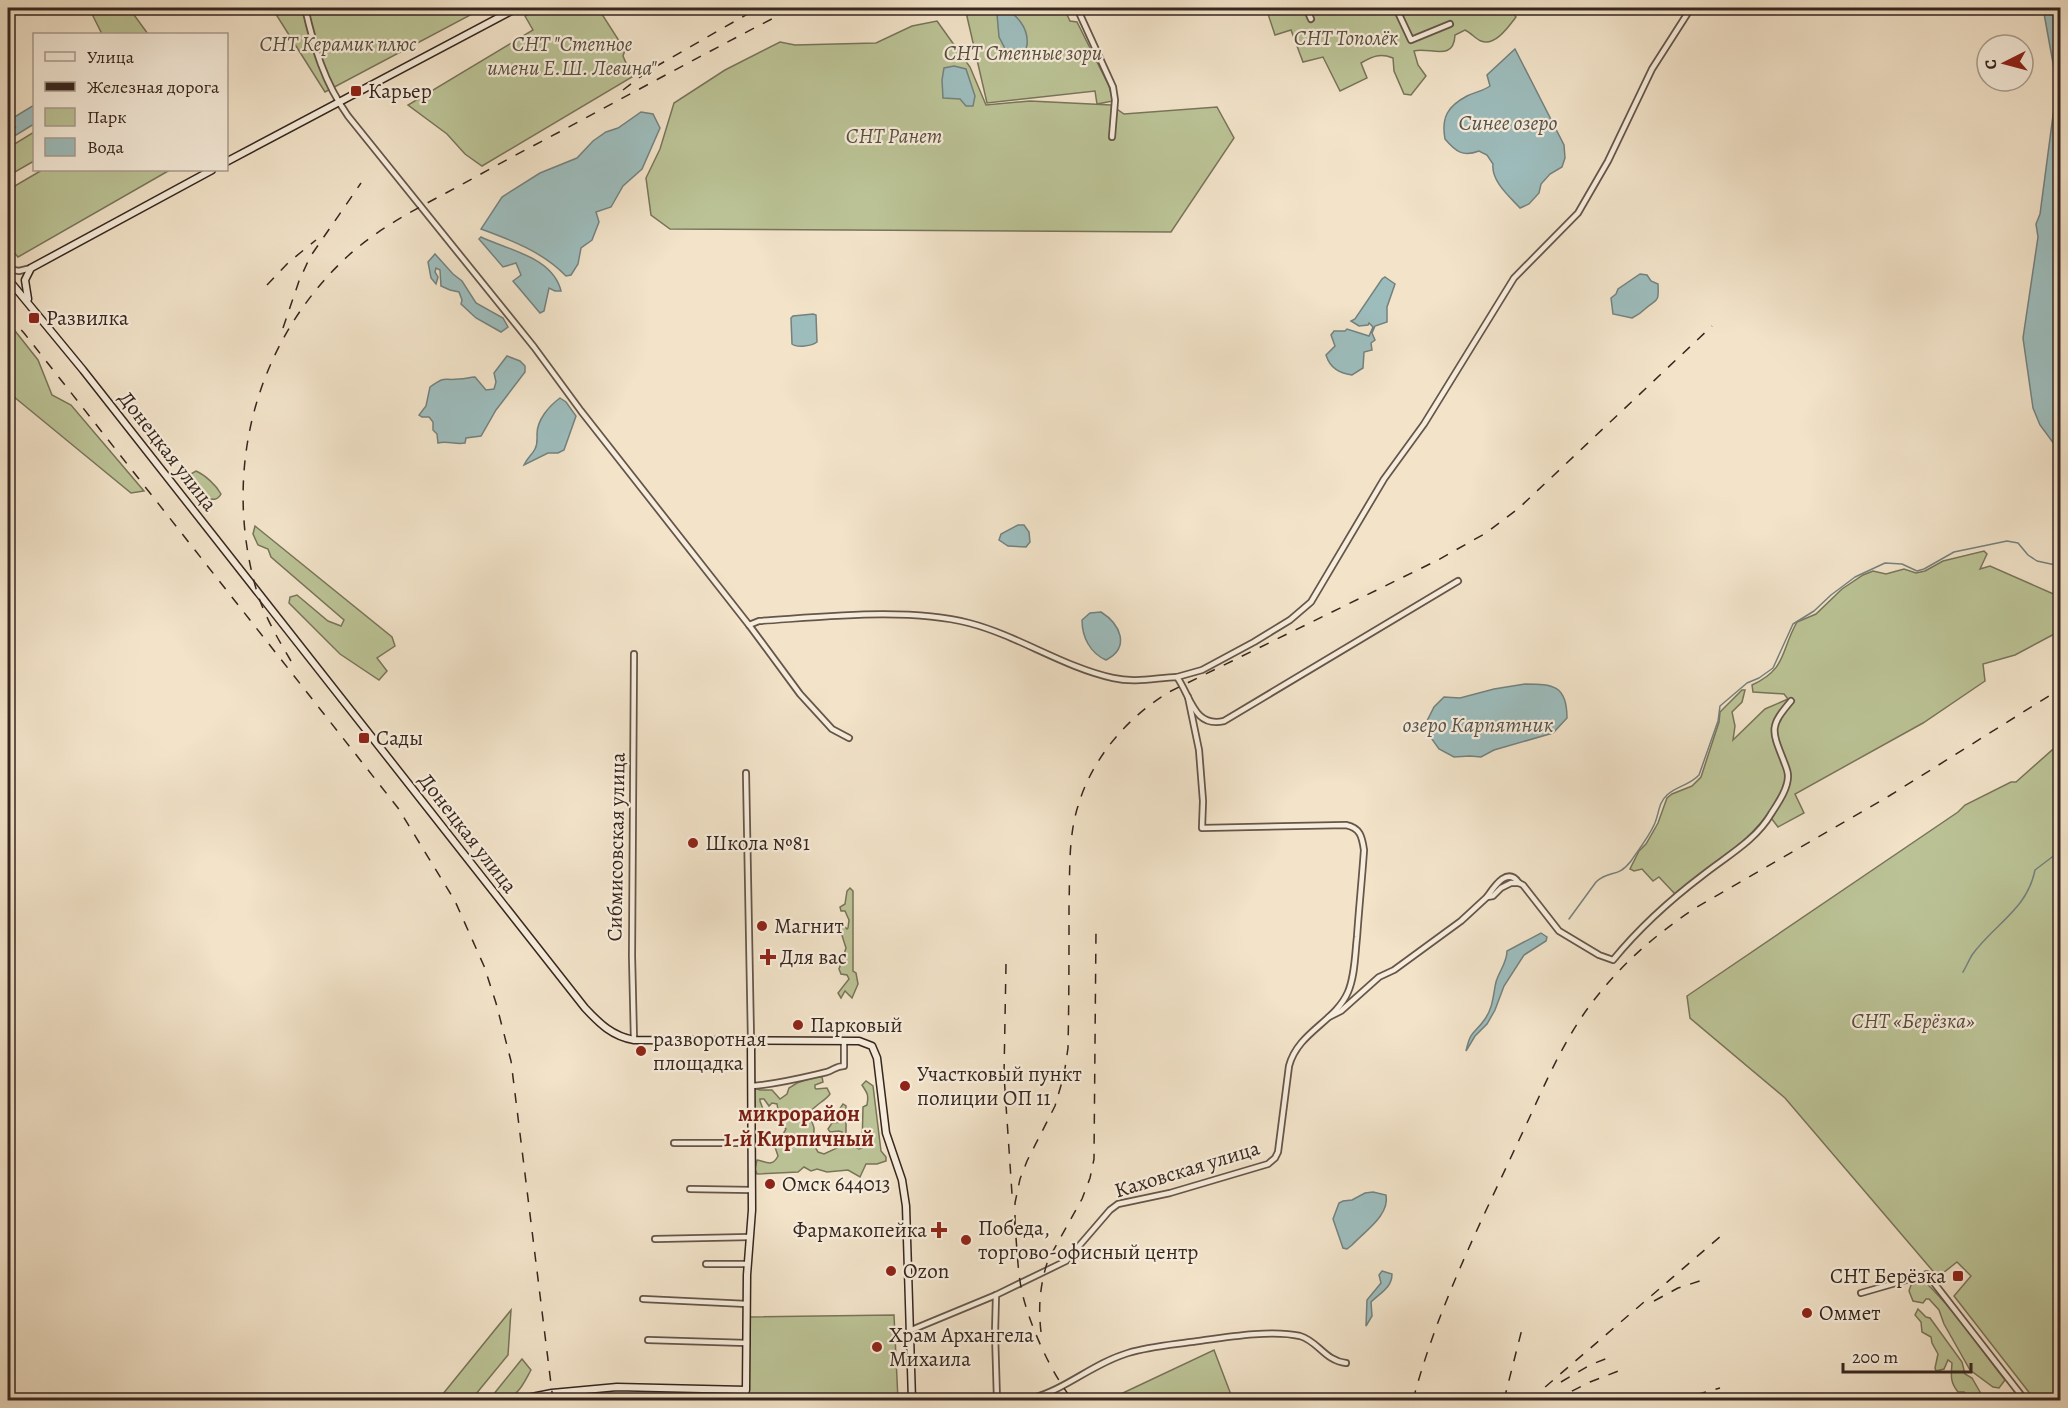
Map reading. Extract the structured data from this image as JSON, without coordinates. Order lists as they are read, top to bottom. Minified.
{"streets":{"main road":["Донецкая улица"],"street":["Сибмисовская улица","Каховская улица"]},"crossings":[["Донецкая улица","Сибмисовская улица"],["Донецкая улица","Каховская улица"]],"districts":["микрорайон 1-й Кирпичный"],"water":["Синее озеро","озеро Карпятник"],"parks":["СНТ Тополёк","СНТ Керамик плюс","СНТ \"Степное имени Е.Ш. Левина\"","СНТ Степные зори","СНТ Ранет","СНТ «Берёзка»"],"places":{"transit":["Карьер","Развилка","Сады","СНТ Берёзка"],"other":["Школа №81","Магнит","Парковый","разворотная площадка","Участковый пункт полиции ОП 11","Омск 644013","Победа, торгово-офисный центр","Ozon","Оммет","Храм Архангела Михаила"],"health":["Для вас","Фармакопейка"]},"legend":["Улица","Железная дорога","Парк","Вода"],"scale_bar":"200 m","north":"left"}
